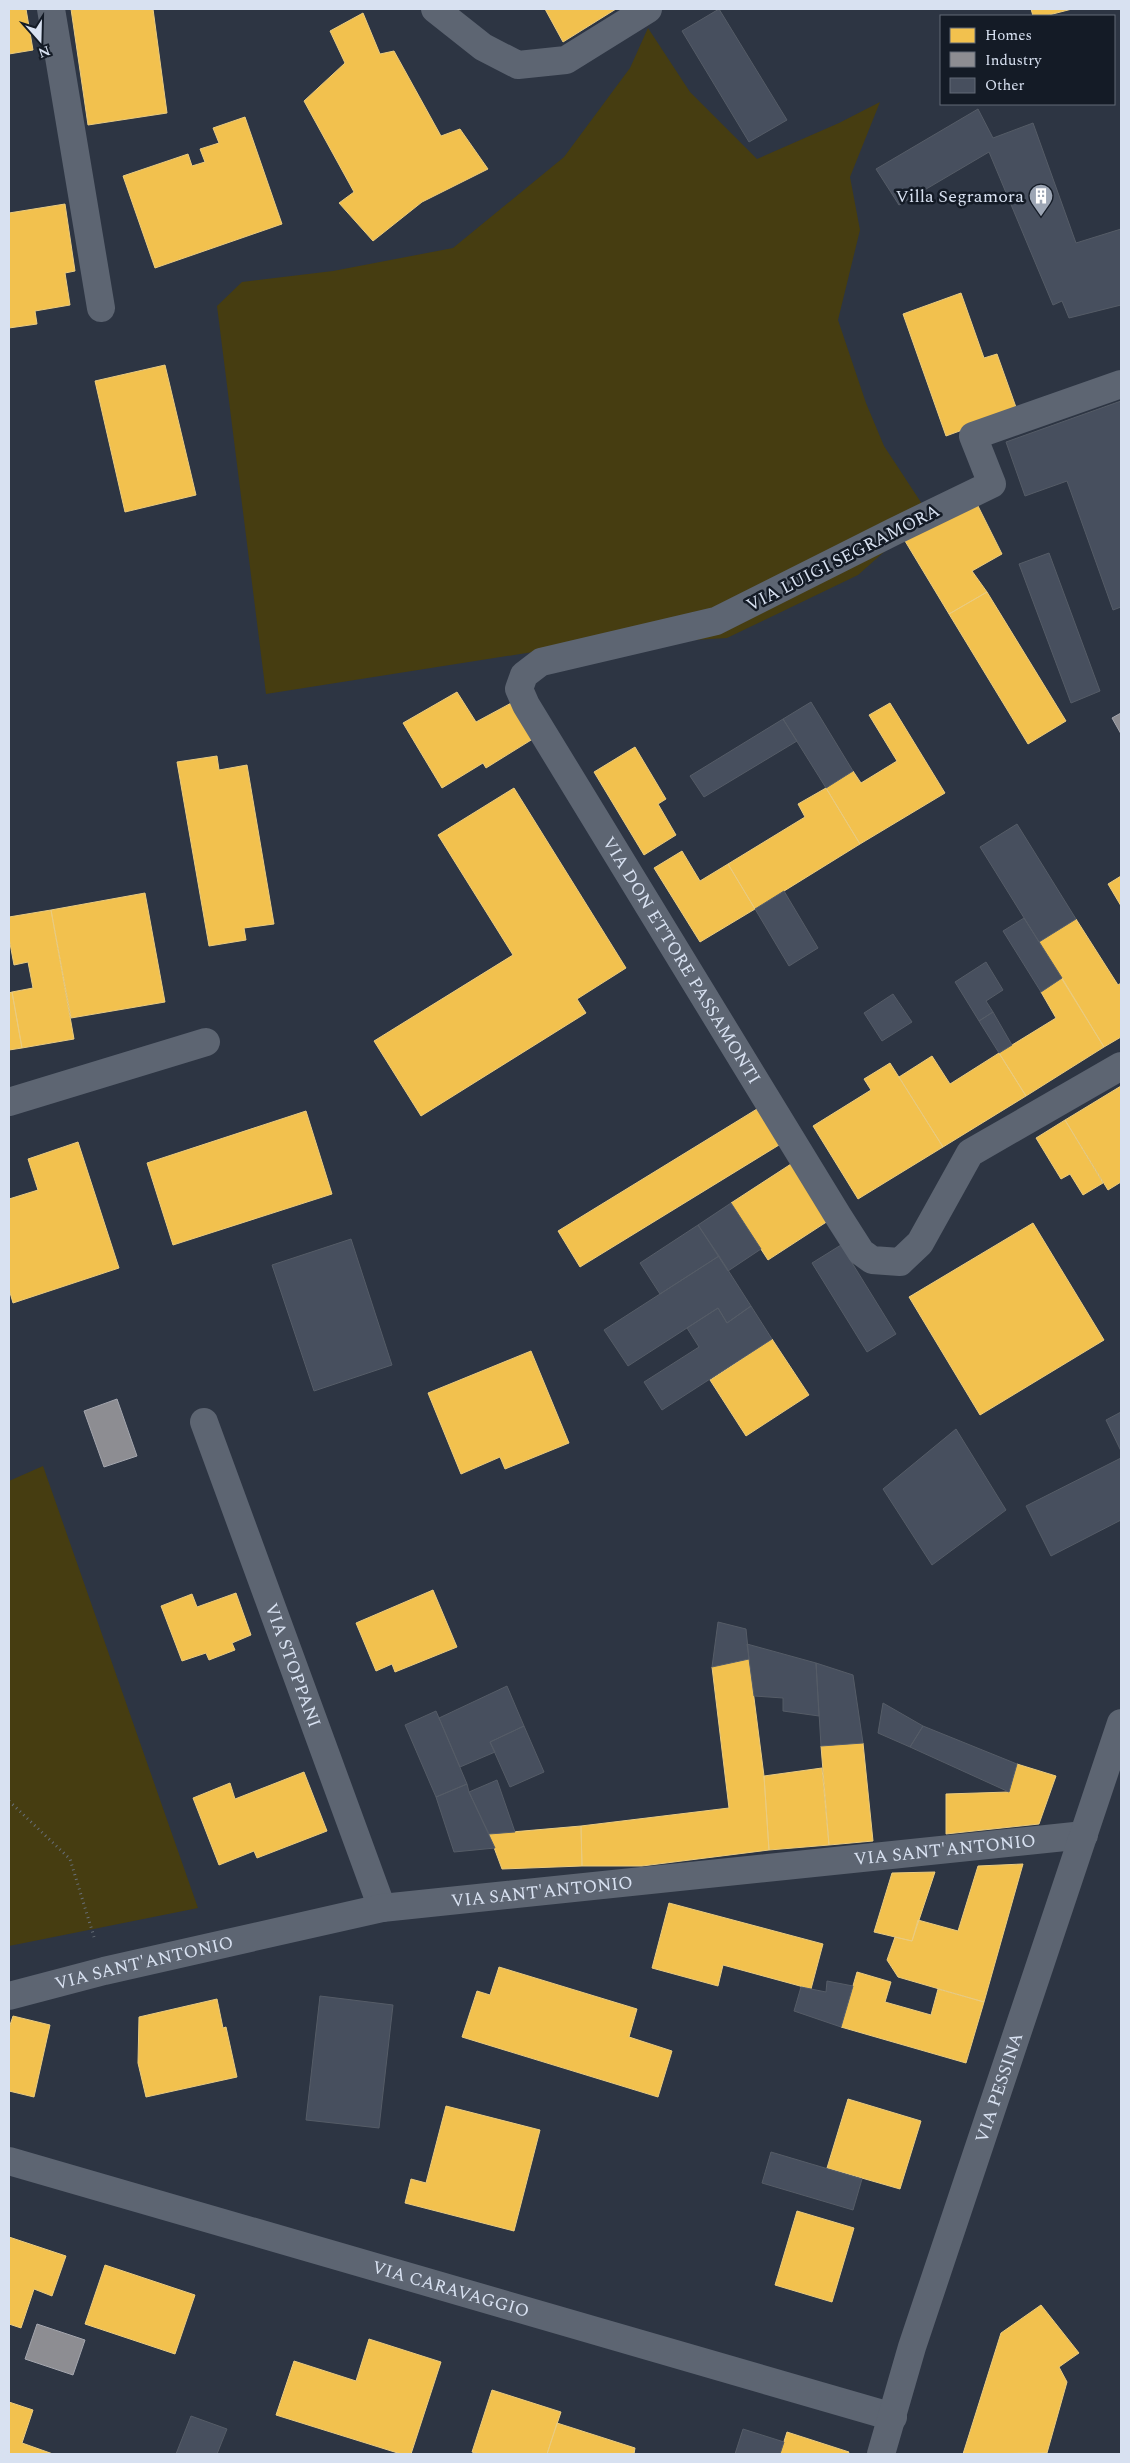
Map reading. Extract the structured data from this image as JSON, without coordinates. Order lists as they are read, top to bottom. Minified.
{"streets":{"street":["VIA LUIGI SEGRAMORA","VIA DON ETTORE PASSAMONTI","VIA STOPPANI","VIA SANT'ANTONIO","VIA PESSINA","VIA CARAVAGGIO"]},"crossings":[["VIA LUIGI SEGRAMORA","VIA DON ETTORE PASSAMONTI"],["VIA STOPPANI","VIA SANT'ANTONIO"],["VIA SANT'ANTONIO","VIA PESSINA"],["VIA PESSINA","VIA CARAVAGGIO"]],"places":{"building":["Villa Segramora"]},"legend":["Homes","Industry","Other"],"north":"bottom"}
